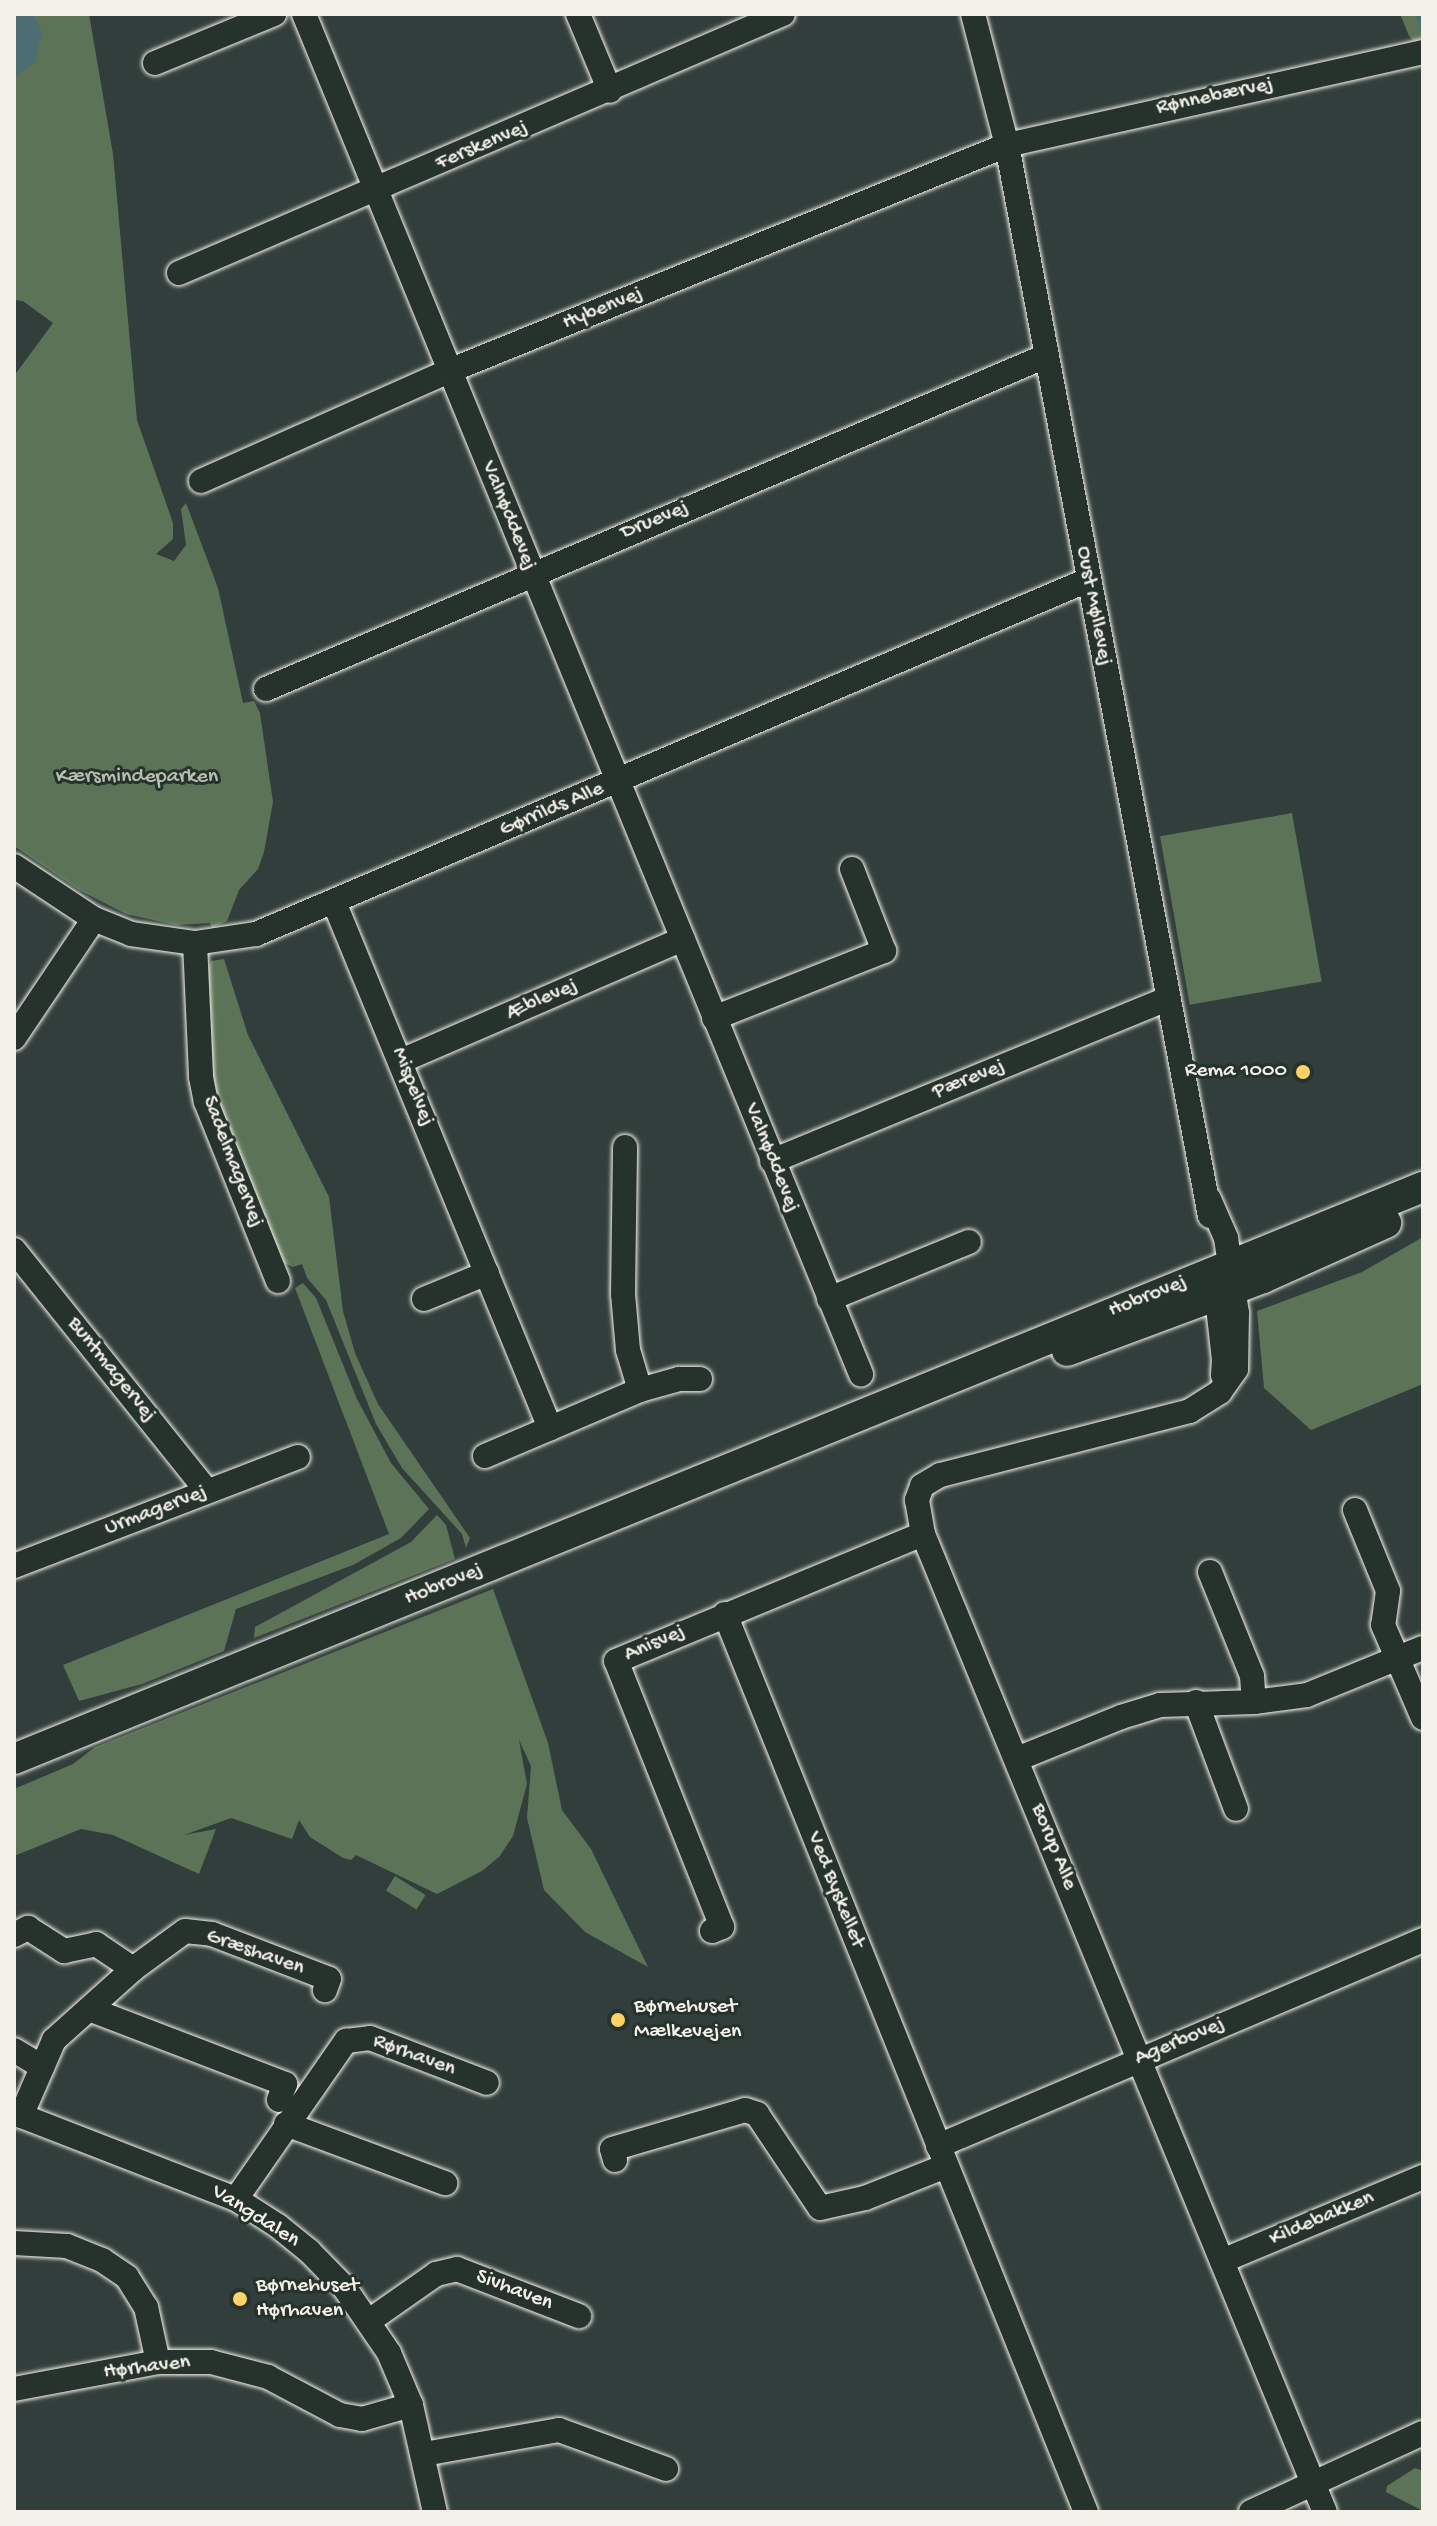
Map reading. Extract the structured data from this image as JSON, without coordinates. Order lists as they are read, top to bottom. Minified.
{"streets":{"main road":["Hobrovej"],"street":["Rønnebærvej","Ferskenvej","Hybenvej","Valnøddevej","Druevej","Oust Møllevej","Gørrilds Alle","Æblevej","Pærevej","Mispelvej","Sadelmagervej","Buntmagervej","Urmagervej","Anisvej","Borup Alle","Ved Byskellet","Græshaven","Agerbovej","Rørhaven","Vangdalen","Kildebakken","Sivhaven","Hørhaven"]},"crossings":[["Rønnebærvej","Hybenvej"],["Rønnebærvej","Oust Møllevej"],["Ferskenvej","Valnøddevej"],["Hybenvej","Valnøddevej"],["Hybenvej","Oust Møllevej"],["Valnøddevej","Druevej"],["Valnøddevej","Gørrilds Alle"],["Valnøddevej","Æblevej"],["Valnøddevej","Pærevej"],["Druevej","Oust Møllevej"],["Oust Møllevej","Gørrilds Alle"],["Oust Møllevej","Pærevej"],["Oust Møllevej","Hobrovej"],["Oust Møllevej","Borup Alle"],["Gørrilds Alle","Mispelvej"],["Gørrilds Alle","Sadelmagervej"],["Æblevej","Mispelvej"],["Hobrovej","Borup Alle"],["Buntmagervej","Urmagervej"],["Anisvej","Borup Alle"],["Anisvej","Ved Byskellet"],["Borup Alle","Agerbovej"],["Borup Alle","Kildebakken"],["Ved Byskellet","Agerbovej"],["Græshaven","Vangdalen"],["Rørhaven","Vangdalen"],["Vangdalen","Sivhaven"],["Vangdalen","Hørhaven"]],"parks":["Kærsmindeparken"],"places":["Rema 1000","Børnehuset Mælkevejen","Børnehuset Hørhaven"]}
